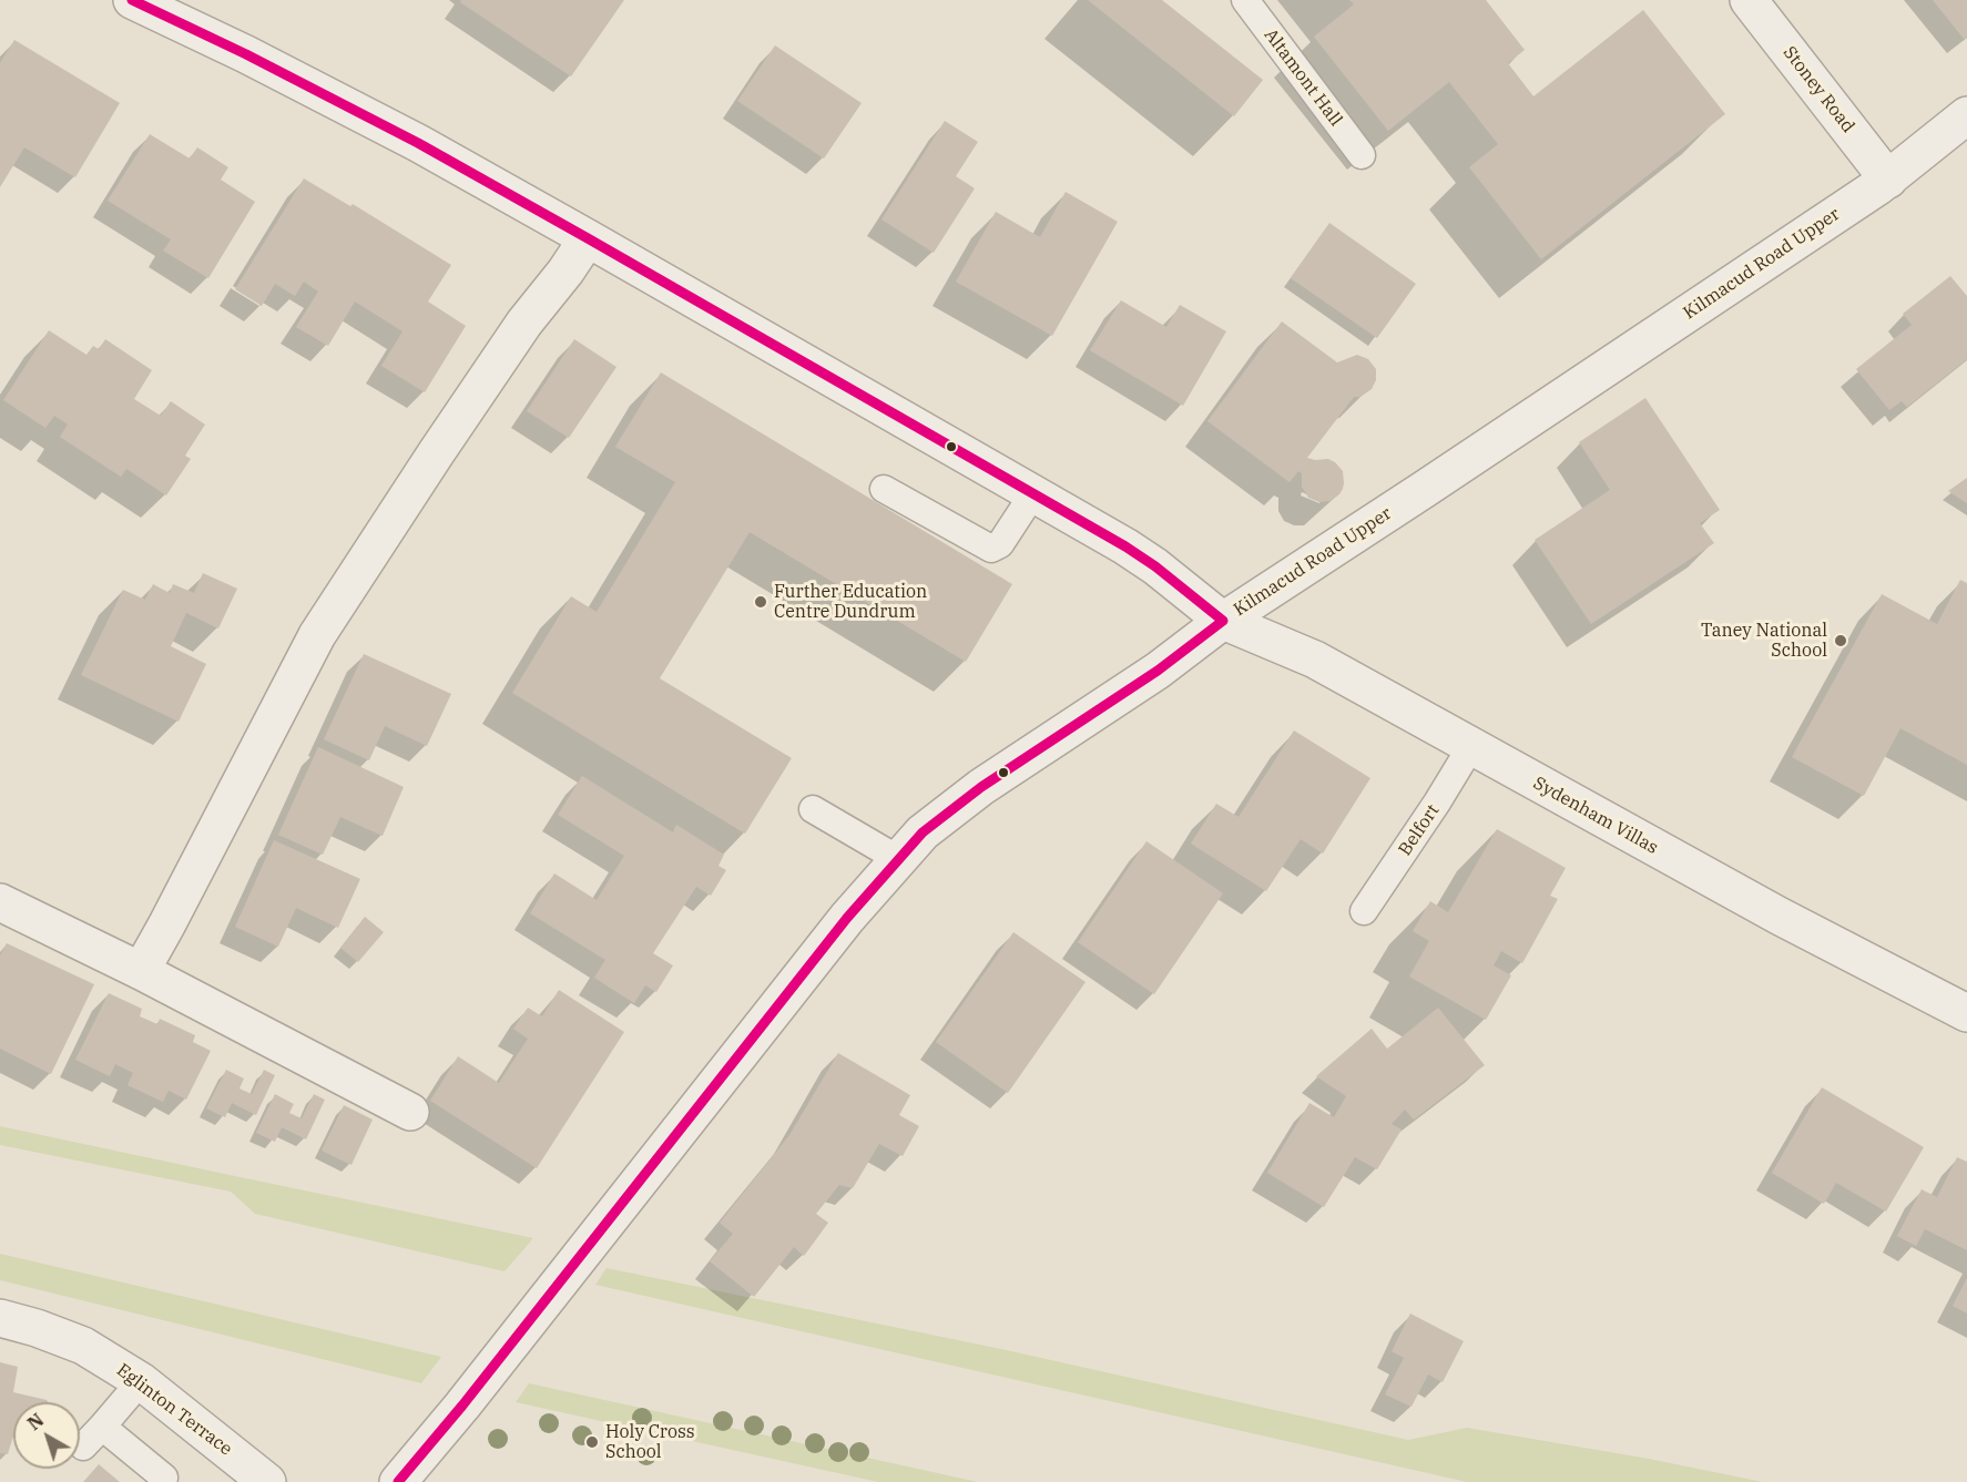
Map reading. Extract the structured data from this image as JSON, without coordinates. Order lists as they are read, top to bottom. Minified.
{"streets":{"street":["Stoney Road","Kilmacud Road Upper","Sydenham Villas","Eglinton Terrace"],"lane":["Altamont Hall","Belfort"]},"crossings":[["Stoney Road","Kilmacud Road Upper"],["Kilmacud Road Upper","Sydenham Villas"],["Sydenham Villas","Belfort"]],"places":["Further Education Centre Dundrum","Taney National School","Holy Cross School"],"north":"top left"}
